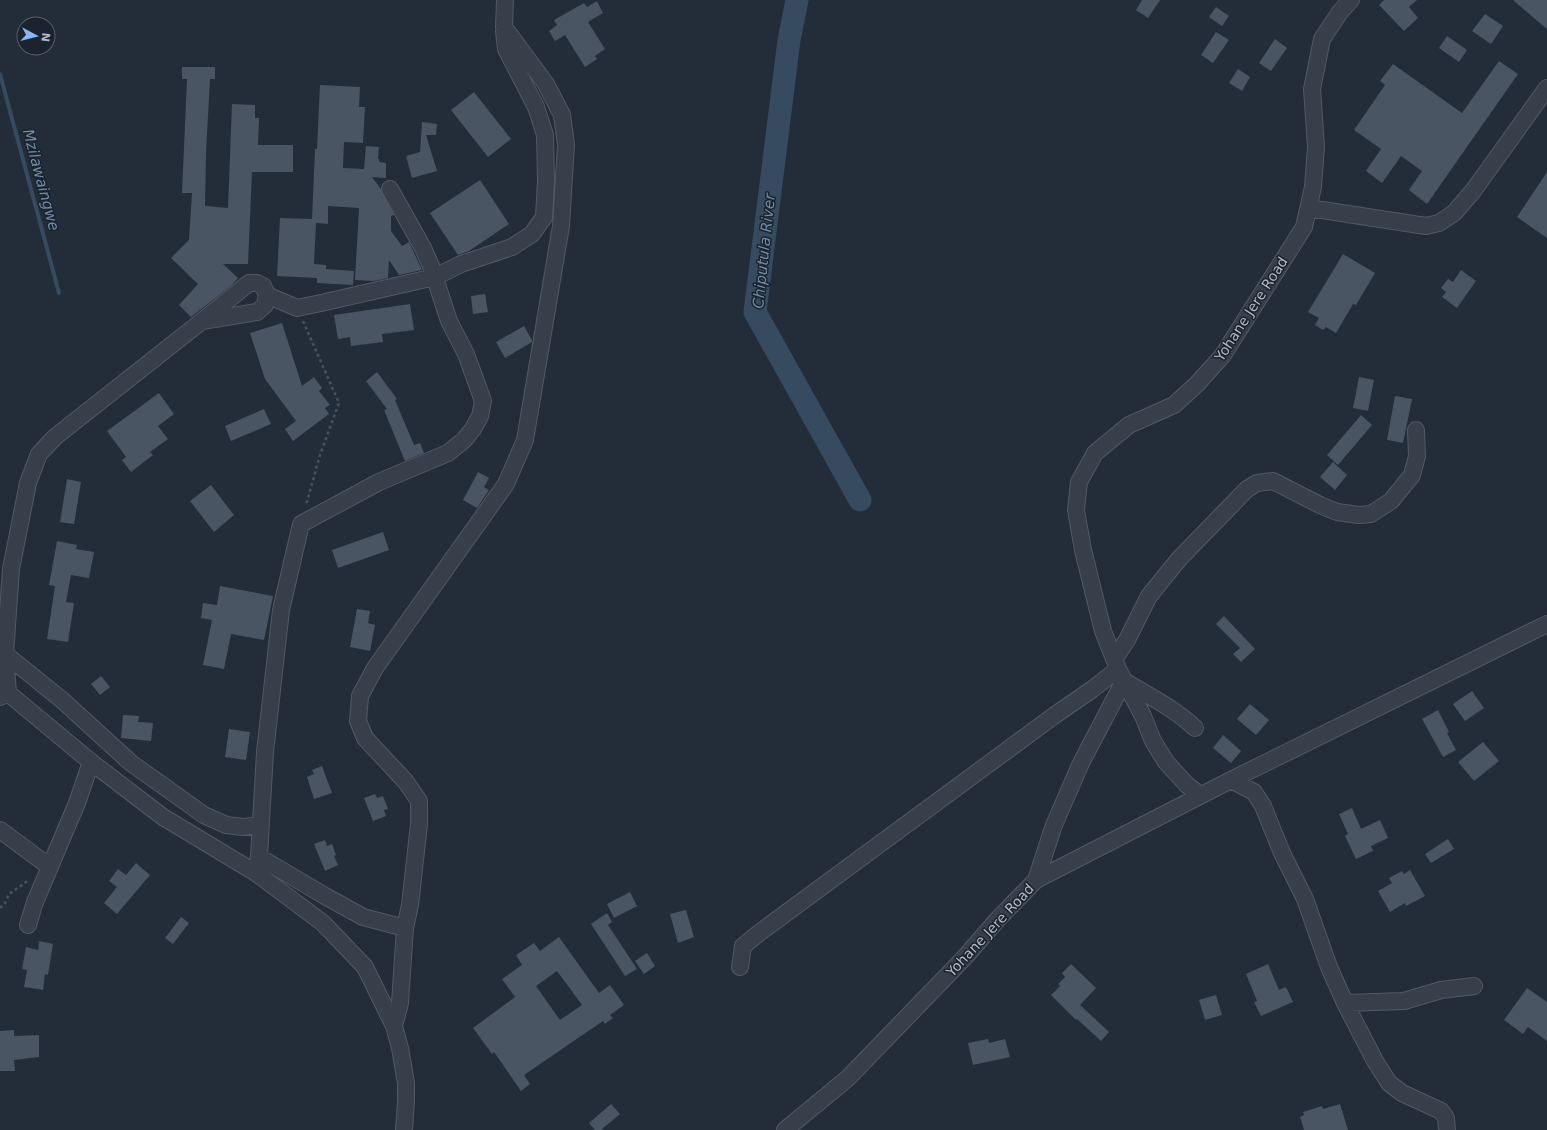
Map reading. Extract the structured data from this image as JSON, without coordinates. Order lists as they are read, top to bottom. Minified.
{"streets":{"street":["Yohane Jere Road"]},"water":["Mzilawaingwe","Chiputula River"],"north":"right"}
